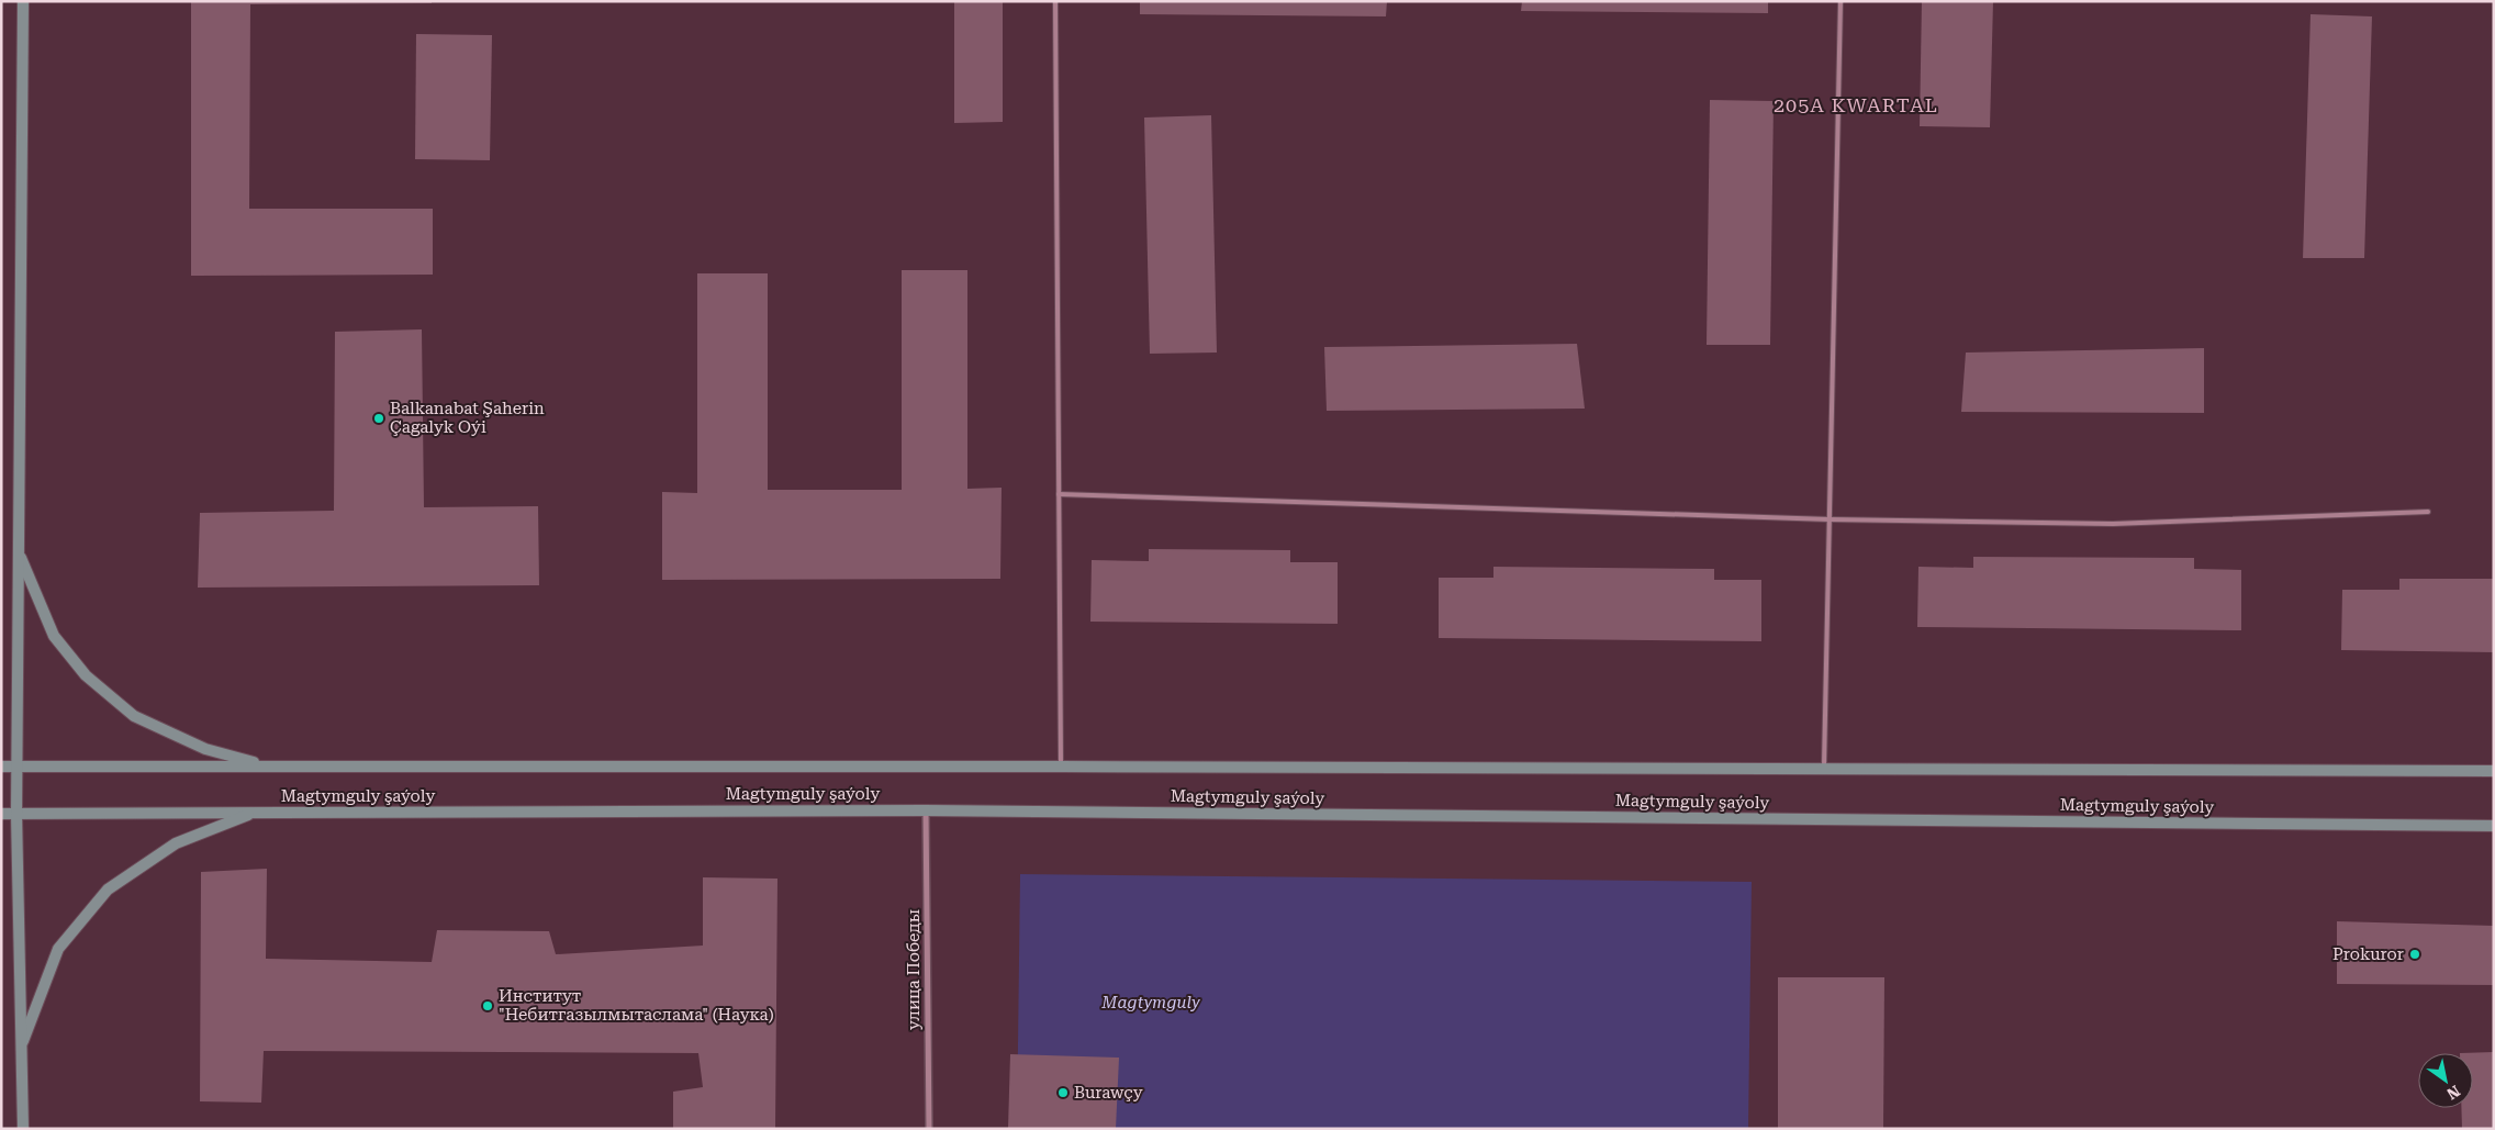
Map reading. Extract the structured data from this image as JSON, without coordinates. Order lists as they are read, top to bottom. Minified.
{"streets":{"street":["Magtymguly şaýoly","улица Победы"]},"crossings":[["Magtymguly şaýoly","улица Победы"]],"districts":["205A KWARTAL"],"parks":["Magtymguly"],"places":["Balkanabat Şaherin Çagalyk Oýi","Prokuror","Институт \"Небитгазылмытаслама\" (Наука)","Burawçy"],"north":"bottom right"}
